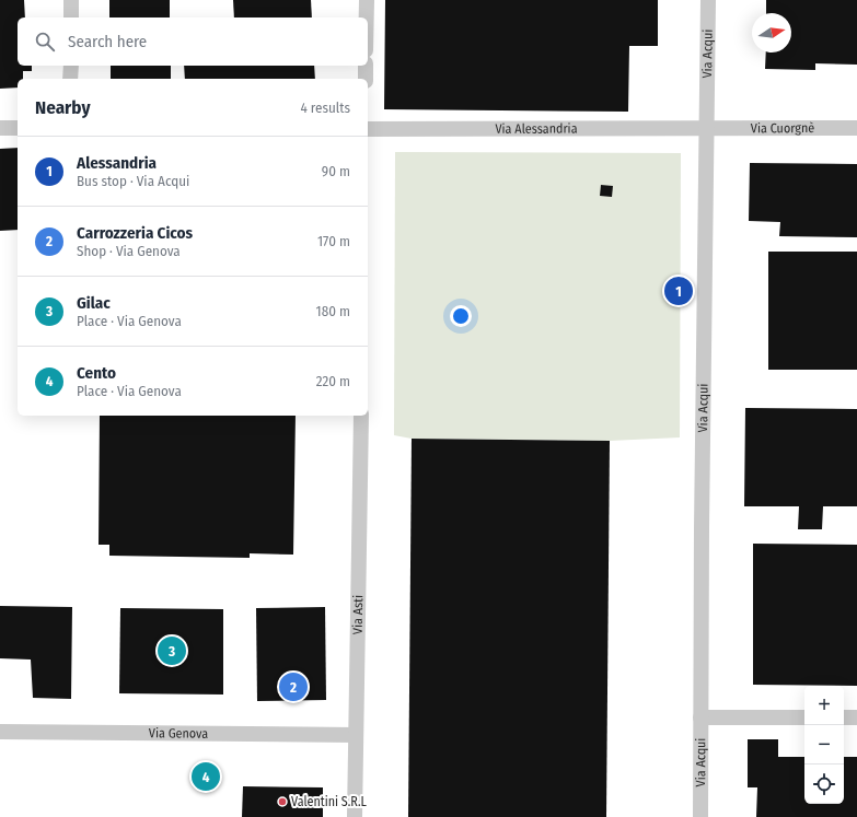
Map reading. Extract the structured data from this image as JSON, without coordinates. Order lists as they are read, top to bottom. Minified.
{"streets":{"street":["Via Acqui","Via Alessandria","Via Cuorgnè","Via Asti","Via Genova"]},"crossings":[["Via Acqui","Via Alessandria"],["Via Acqui","Via Cuorgnè"],["Via Alessandria","Via Cuorgnè"],["Via Asti","Via Genova"]],"places":["Valentini S.R.L"],"north":"right","page":{"search":"Search here","heading":["Nearby","4 results"],"list":[{"mark":"1","name":"Alessandria","note":"Bus stop · Via Acqui","value":"90 m"},{"mark":"2","name":"Carrozzeria Cicos","note":"Shop · Via Genova","value":"170 m"},{"mark":"3","name":"Gilac","note":"Place · Via Genova","value":"180 m"},{"mark":"4","name":"Cento","note":"Place · Via Genova","value":"220 m"}],"pins":["1","3","2","4"],"map_buttons":["+","−"]}}
